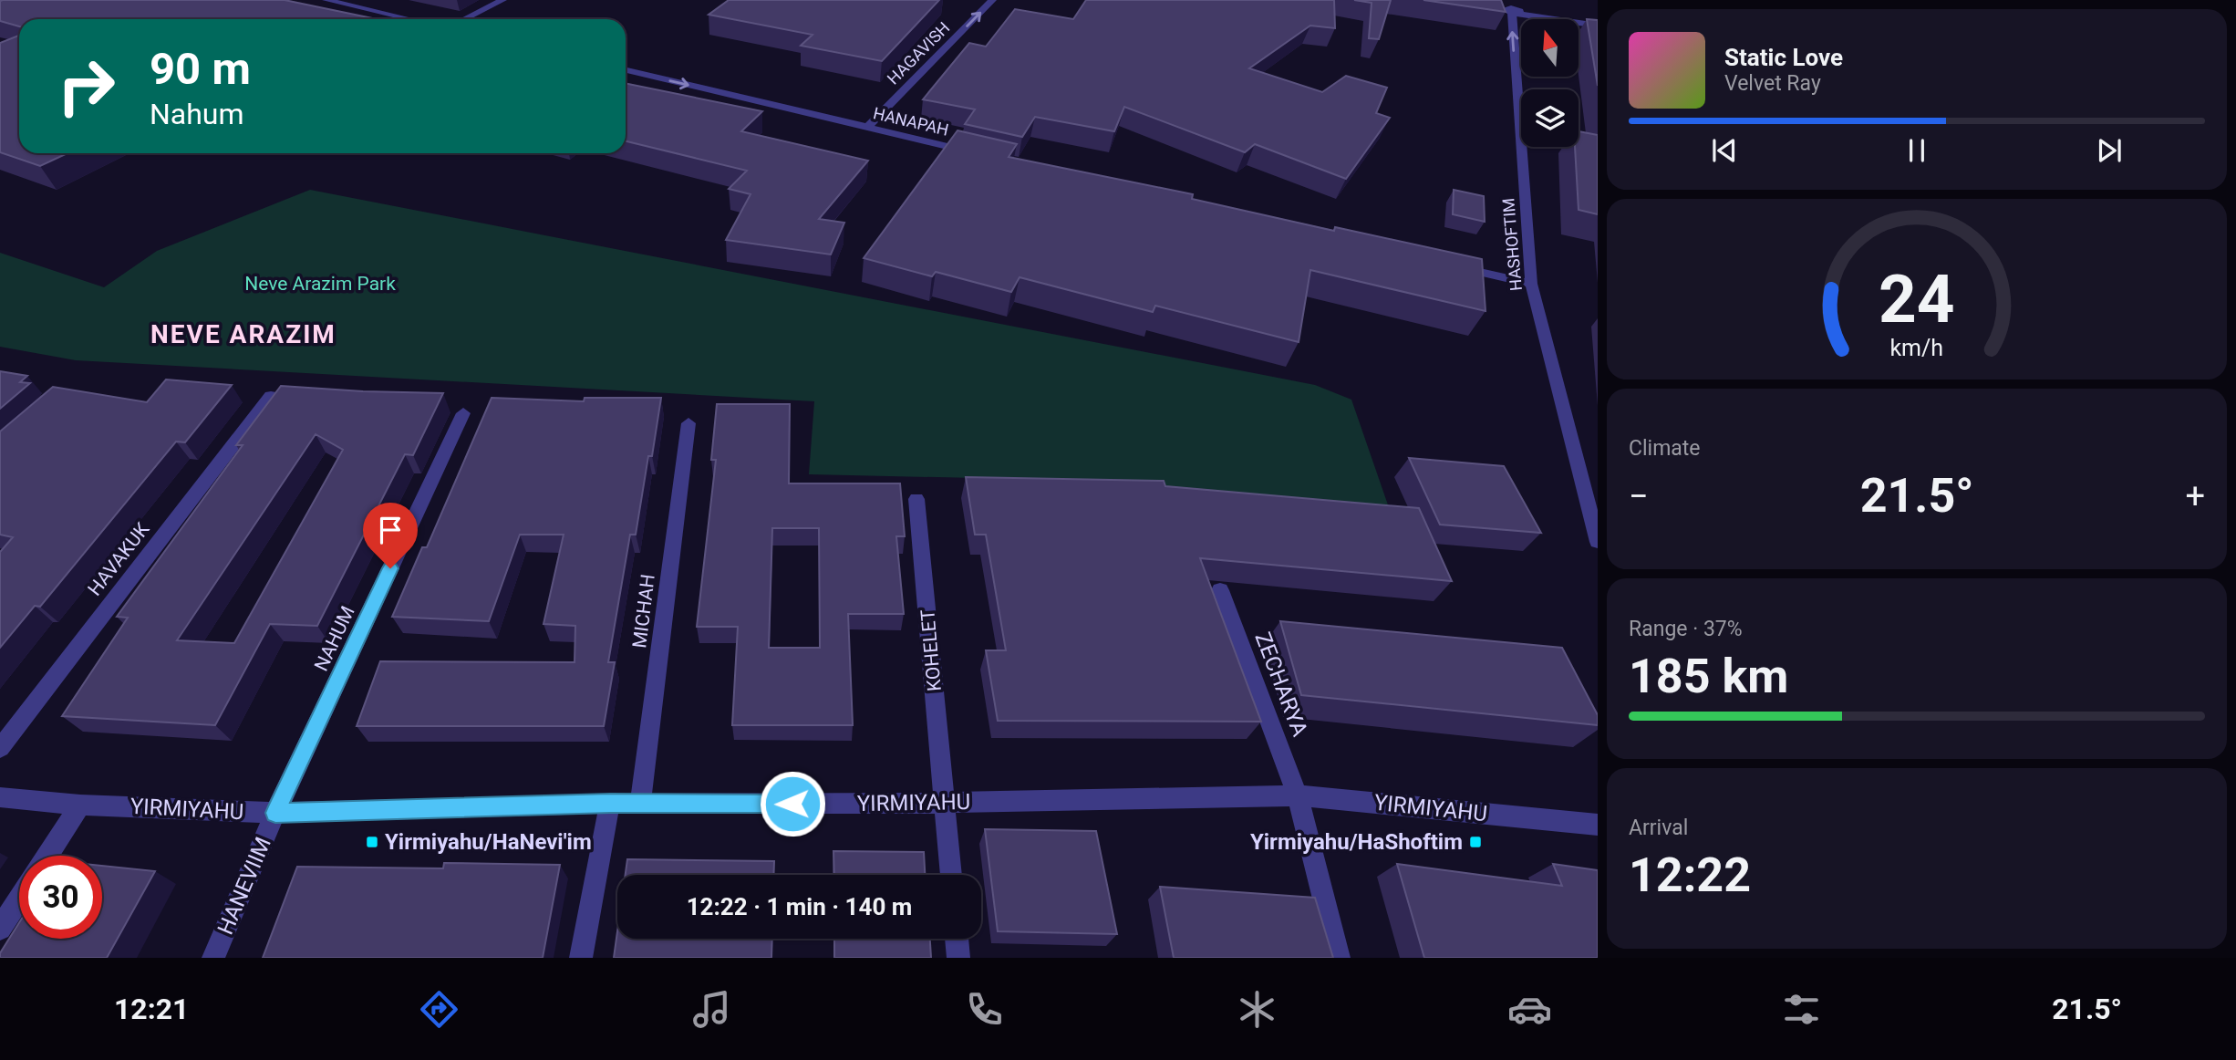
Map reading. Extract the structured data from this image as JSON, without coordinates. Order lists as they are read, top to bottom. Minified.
{"streets":{"street":["HAGAVISH","HANAPAH","HASHOFTIM","HAVAKUK","MICHAH","NAHUM","KOHELET","ZECHARYA","YIRMIYAHU","HANEVIIM"]},"crossings":[["HAGAVISH","HANAPAH"],["MICHAH","YIRMIYAHU"],["NAHUM","YIRMIYAHU"],["NAHUM","HANEVIIM"],["KOHELET","YIRMIYAHU"],["ZECHARYA","YIRMIYAHU"],["YIRMIYAHU","HANEVIIM"]],"one_way":["HAGAVISH","HANAPAH","HASHOFTIM"],"districts":["NEVE ARAZIM"],"parks":["Neve Arazim Park"],"places":{"transit":["Yirmiyahu/HaNevi'im","Yirmiyahu/HaShoftim"]},"north":"top","page":{"turn":["90 m","Nahum"],"song":["Static Love","Velvet Ray"],"tile":["Climate",["Range · 37%","185 km"],["Arrival","12:22"]],"heat":["−","21.5°","+"],"limit":"30","trip":"12:22 · 1 min · 140 m","tabs":["12:21","21.5°"],"gauge":["24","km/h"]}}
